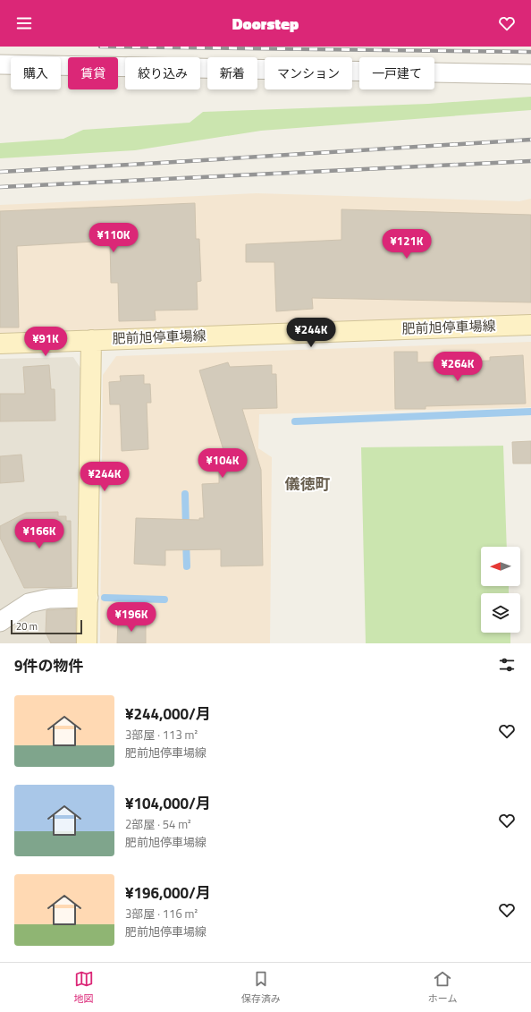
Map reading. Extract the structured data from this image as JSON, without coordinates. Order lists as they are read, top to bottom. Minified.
{"streets":{"main road":["肥前旭停車場線"]},"districts":["儀徳町"],"scale_bar":"20 m","north":"left","page":{"header":"Doorstep","chip":["購入","賃貸","絞り込み","新着","マンション","一戸建て"],"price":["¥110K","¥121K","¥244K","¥91K","¥264K","¥104K","¥244K","¥166K","¥196K"],"scale":"20 m","heading":"9件の物件","list":[{"name":"¥244,000/月","note":"3部屋 · 113 m² · 肥前旭停車場線"},{"name":"¥104,000/月","note":"2部屋 · 54 m² · 肥前旭停車場線"},{"name":"¥196,000/月","note":"3部屋 · 116 m² · 肥前旭停車場線"}],"tabs":["地図","保存済み","ホーム"]}}
